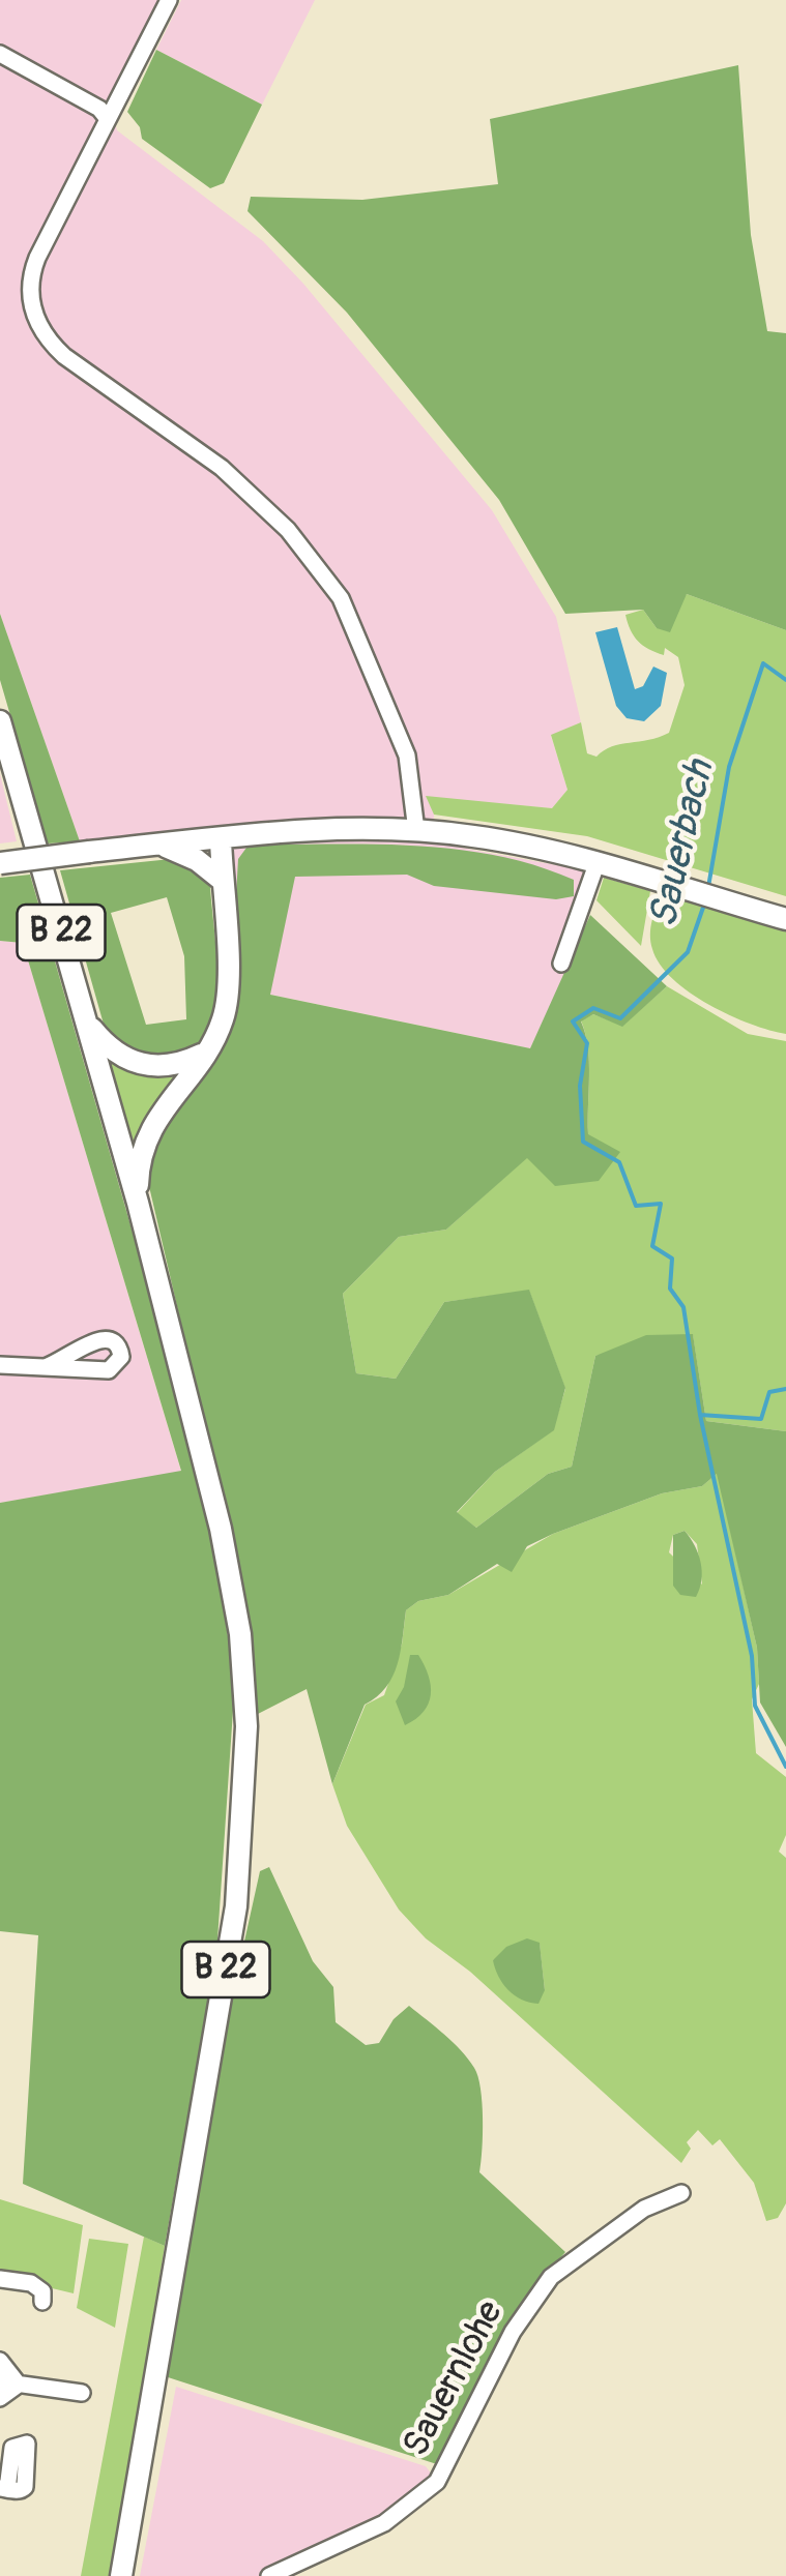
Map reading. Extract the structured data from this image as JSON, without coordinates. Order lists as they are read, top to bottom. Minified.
{"streets":{"main road":["B 22"],"street":["Sauernlohe"]},"water":["Sauerbach"]}
